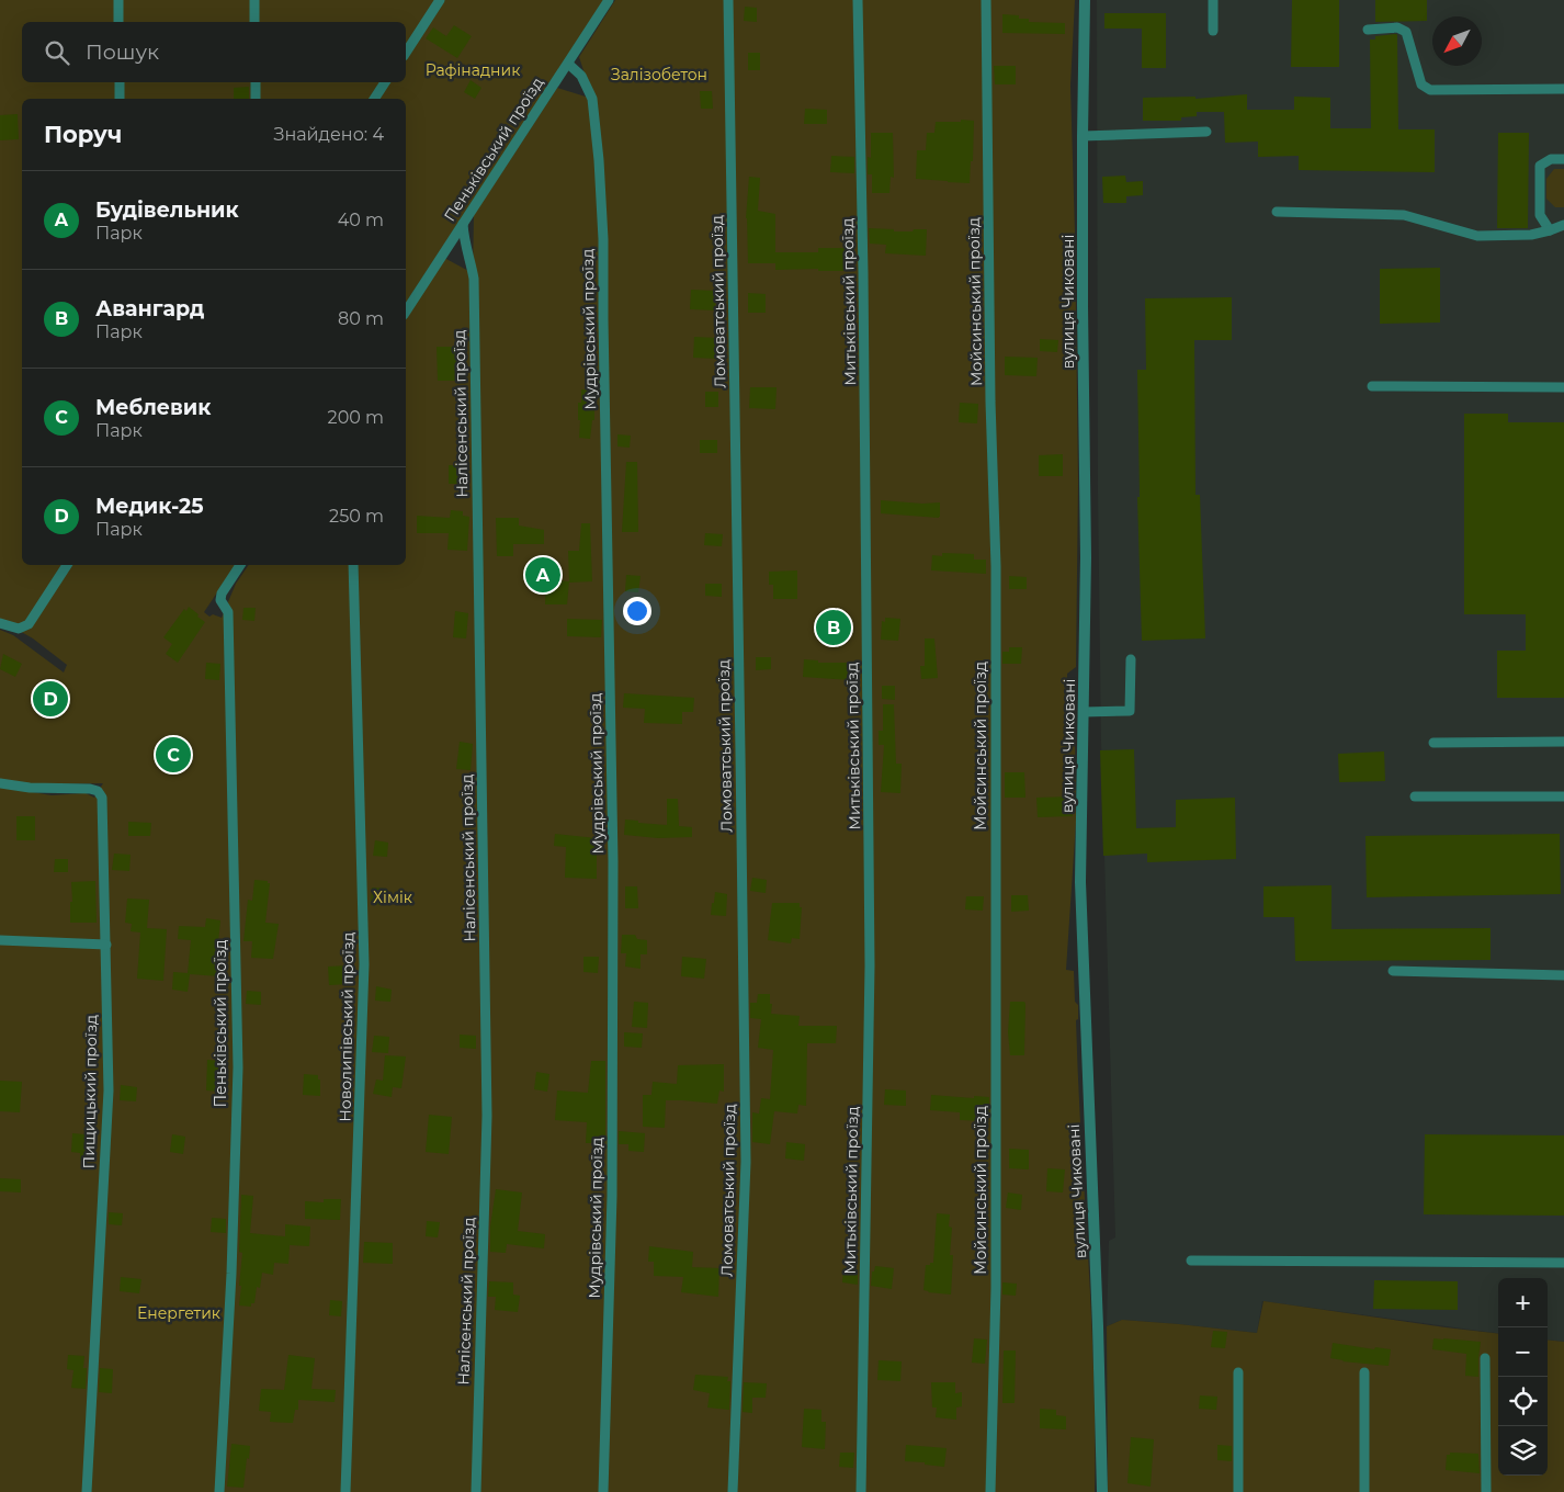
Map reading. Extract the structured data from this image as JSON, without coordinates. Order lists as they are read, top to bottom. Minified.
{"streets":{"street":["вулиця Чиковані"],"lane":["Пеньківський проїзд","Ломоватський проїзд","Митьківський проїзд","Мойсинський проїзд","Мудрівський проїзд","Налісенський проїзд","Новолипівський проїзд","Пищицький проїзд"]},"crossings":[["Пеньківський проїзд","Мудрівський проїзд"],["Пеньківський проїзд","Налісенський проїзд"]],"parks":["Рафінадник","Залізобетон","Хімік","Енергетик"],"north":"bottom left","page":{"search":"Пошук","heading":["Поруч","Знайдено: 4"],"list":[{"mark":"A","name":"Будівельник","note":"Парк","value":"40 m"},{"mark":"B","name":"Авангард","note":"Парк","value":"80 m"},{"mark":"C","name":"Меблевик","note":"Парк","value":"200 m"},{"mark":"D","name":"Медик-25","note":"Парк","value":"250 m"}],"pins":["A","B","D","C"],"map_buttons":["+","−"]}}
